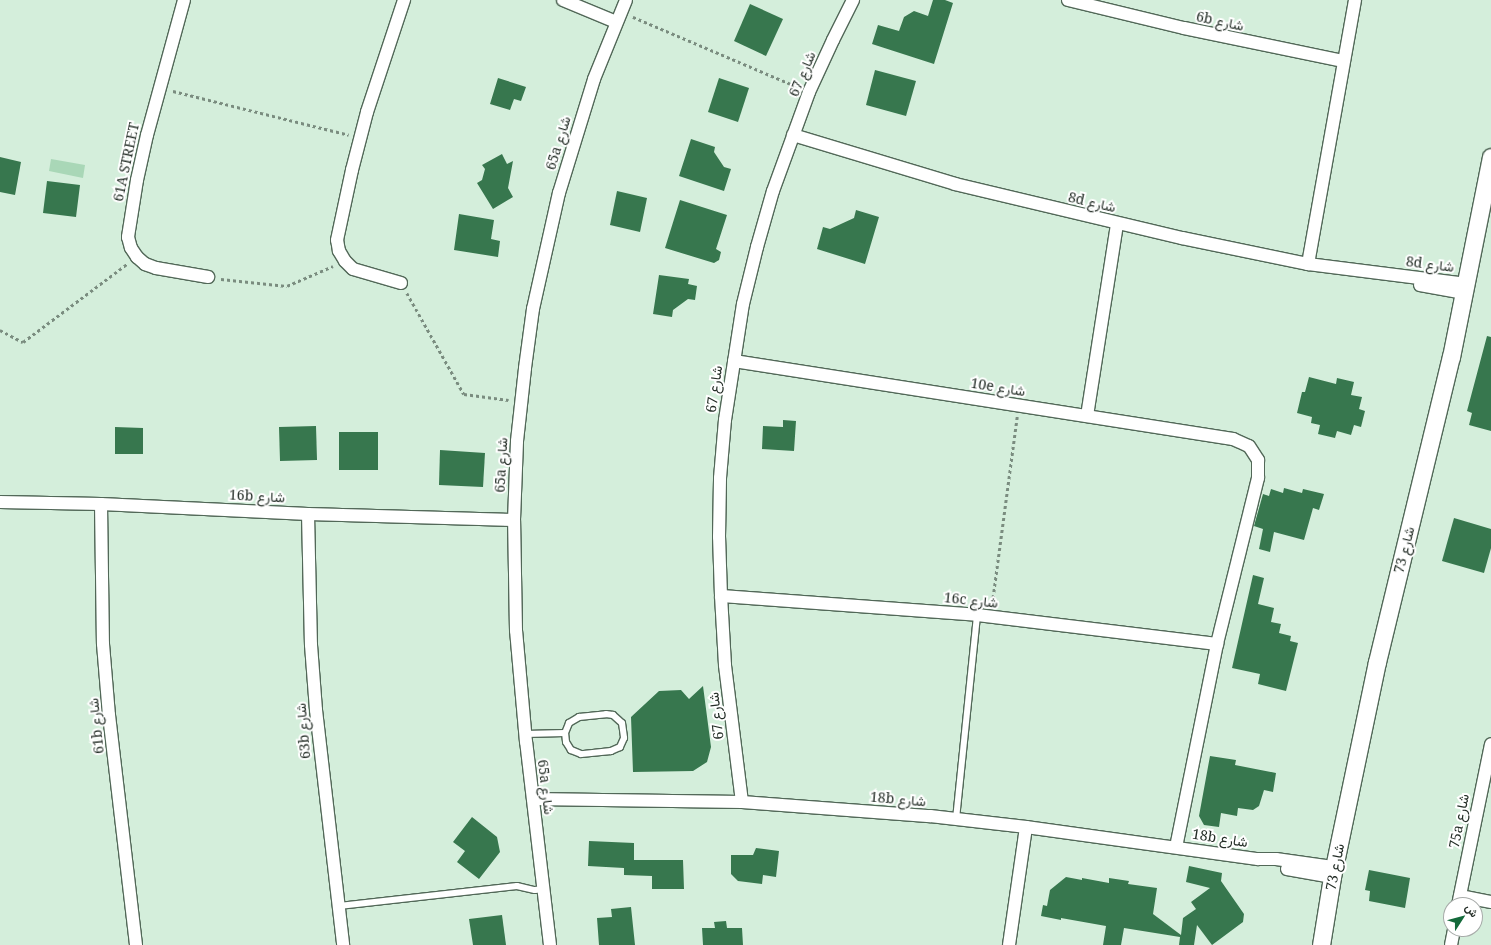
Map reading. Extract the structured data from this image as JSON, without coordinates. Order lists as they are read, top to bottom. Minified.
{"streets":{"street":["6b شارع","شارع 67","65a شارع","61A STREET","8d شارع","10e شارع","16b شارع","شارع 73","16c شارع","61b شارع","63b شارع","18b شارع","75a شارع"]},"crossings":[["شارع 67","8d شارع"],["شارع 67","10e شارع"],["شارع 67","16c شارع"],["شارع 67","18b شارع"],["65a شارع","16b شارع"],["65a شارع","18b شارع"],["8d شارع","شارع 73"],["10e شارع","16c شارع"],["16b شارع","61b شارع"],["16b شارع","63b شارع"],["شارع 73","18b شارع"]],"north":"top right"}
